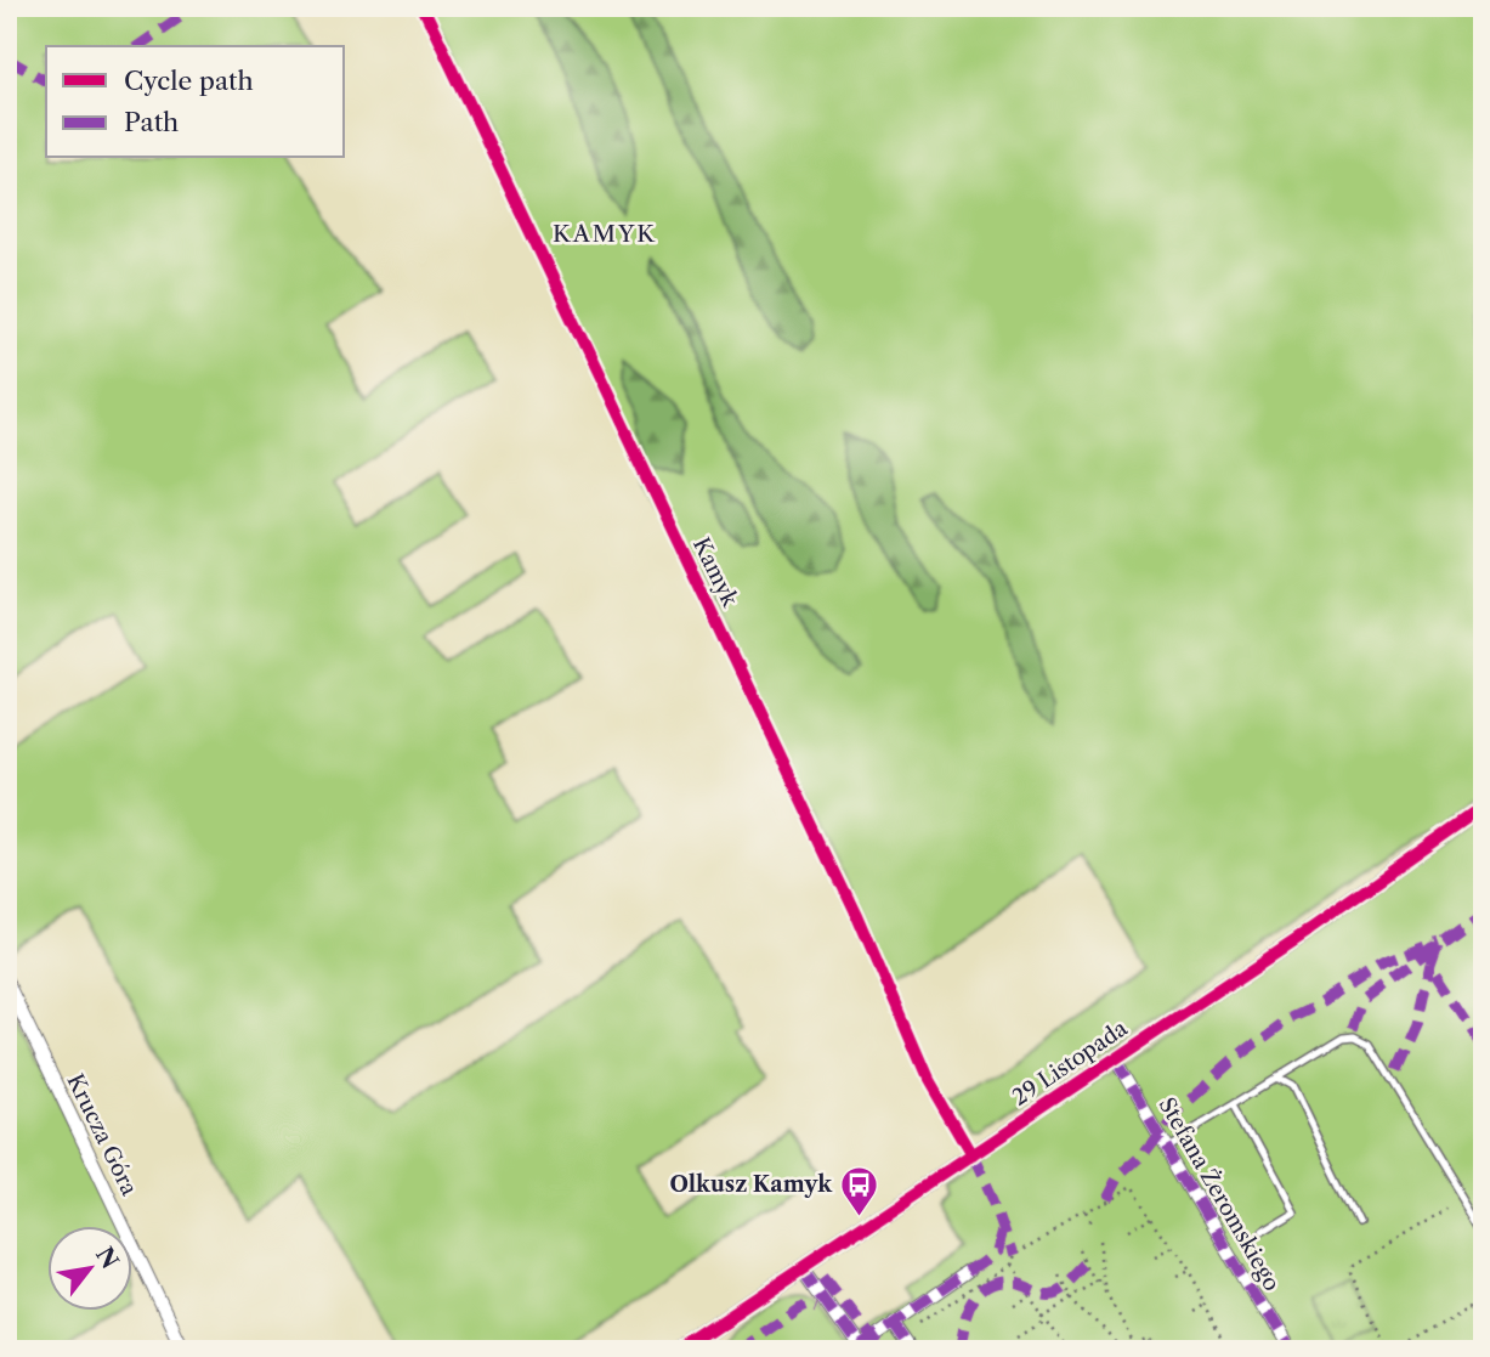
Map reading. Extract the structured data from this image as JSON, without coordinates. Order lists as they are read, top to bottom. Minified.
{"streets":{"street":["Kamyk","29 Listopada","Krucza Góra","Stefana Żeromskiego"]},"crossings":[["Kamyk","29 Listopada"],["29 Listopada","Stefana Żeromskiego"]],"districts":["KAMYK"],"places":{"bus stop":["Olkusz Kamyk"]},"legend":["Cycle path","Path"],"north":"top right"}
